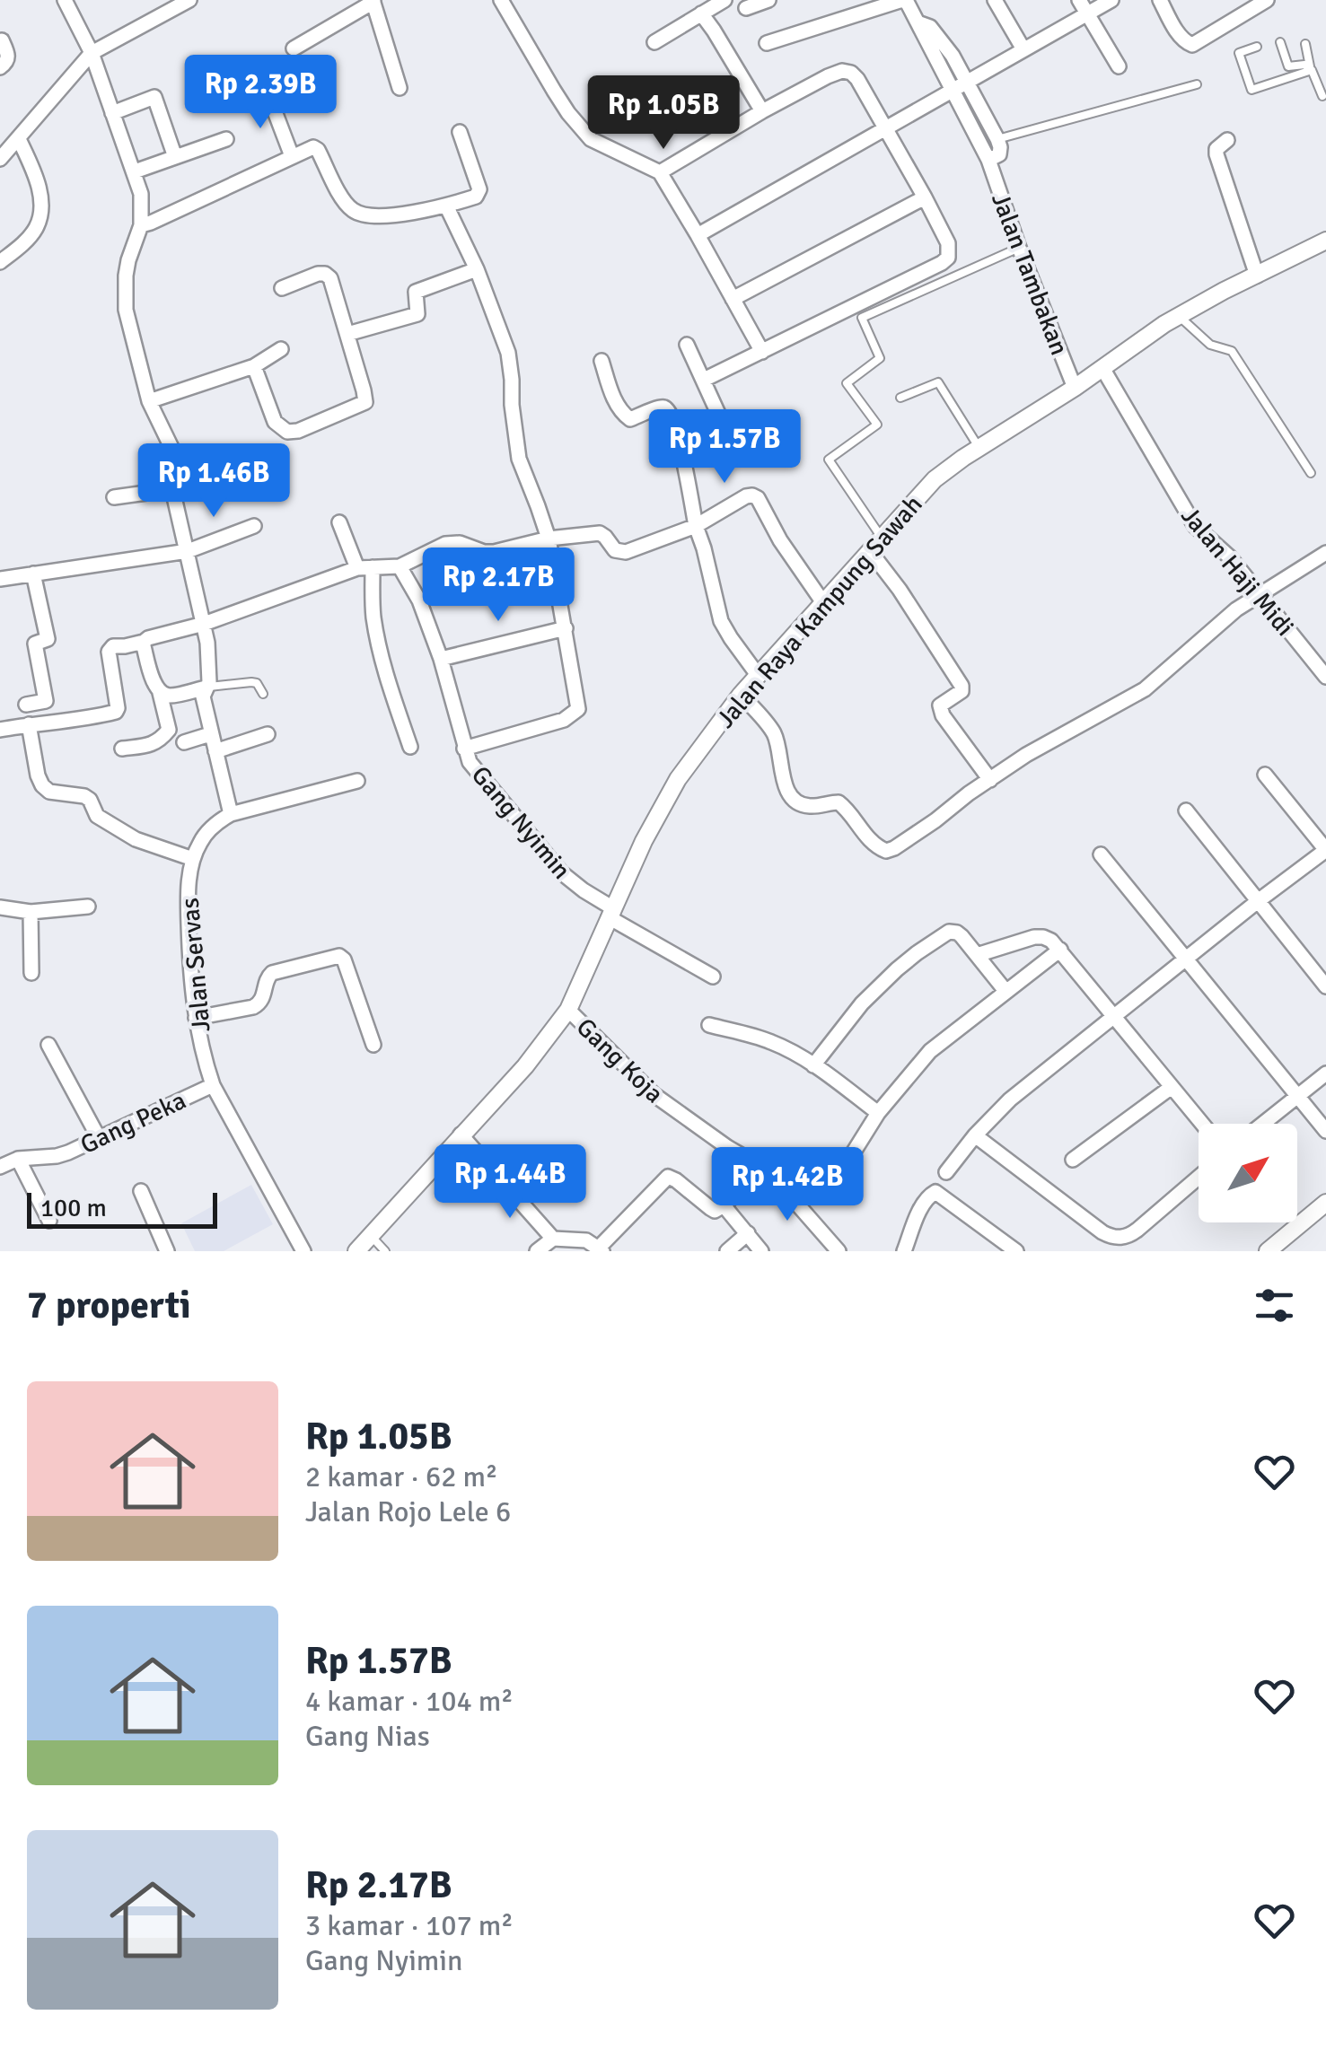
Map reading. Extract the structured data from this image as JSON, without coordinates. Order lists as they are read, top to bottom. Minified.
{"streets":{"street":["Jalan Tambakan","Jalan Haji Midi","Jalan Raya Kampung Sawah","Gang Nyimin","Jalan Servas","Gang Koja","Gang Peka"]},"crossings":[["Jalan Tambakan","Jalan Raya Kampung Sawah"],["Jalan Haji Midi","Jalan Raya Kampung Sawah"],["Jalan Raya Kampung Sawah","Gang Nyimin"],["Jalan Raya Kampung Sawah","Gang Koja"],["Jalan Servas","Gang Peka"]],"scale_bar":"100 m","north":"top right","page":{"price":["Rp 2.39B","Rp 1.05B","Rp 1.57B","Rp 1.46B","Rp 2.17B","Rp 1.44B","Rp 1.42B"],"scale":"100 m","heading":"7 properti","list":[{"name":"Rp 1.05B","note":"2 kamar · 62 m² · Jalan Rojo Lele 6"},{"name":"Rp 1.57B","note":"4 kamar · 104 m² · Gang Nias"},{"name":"Rp 2.17B","note":"3 kamar · 107 m² · Gang Nyimin"}]}}
